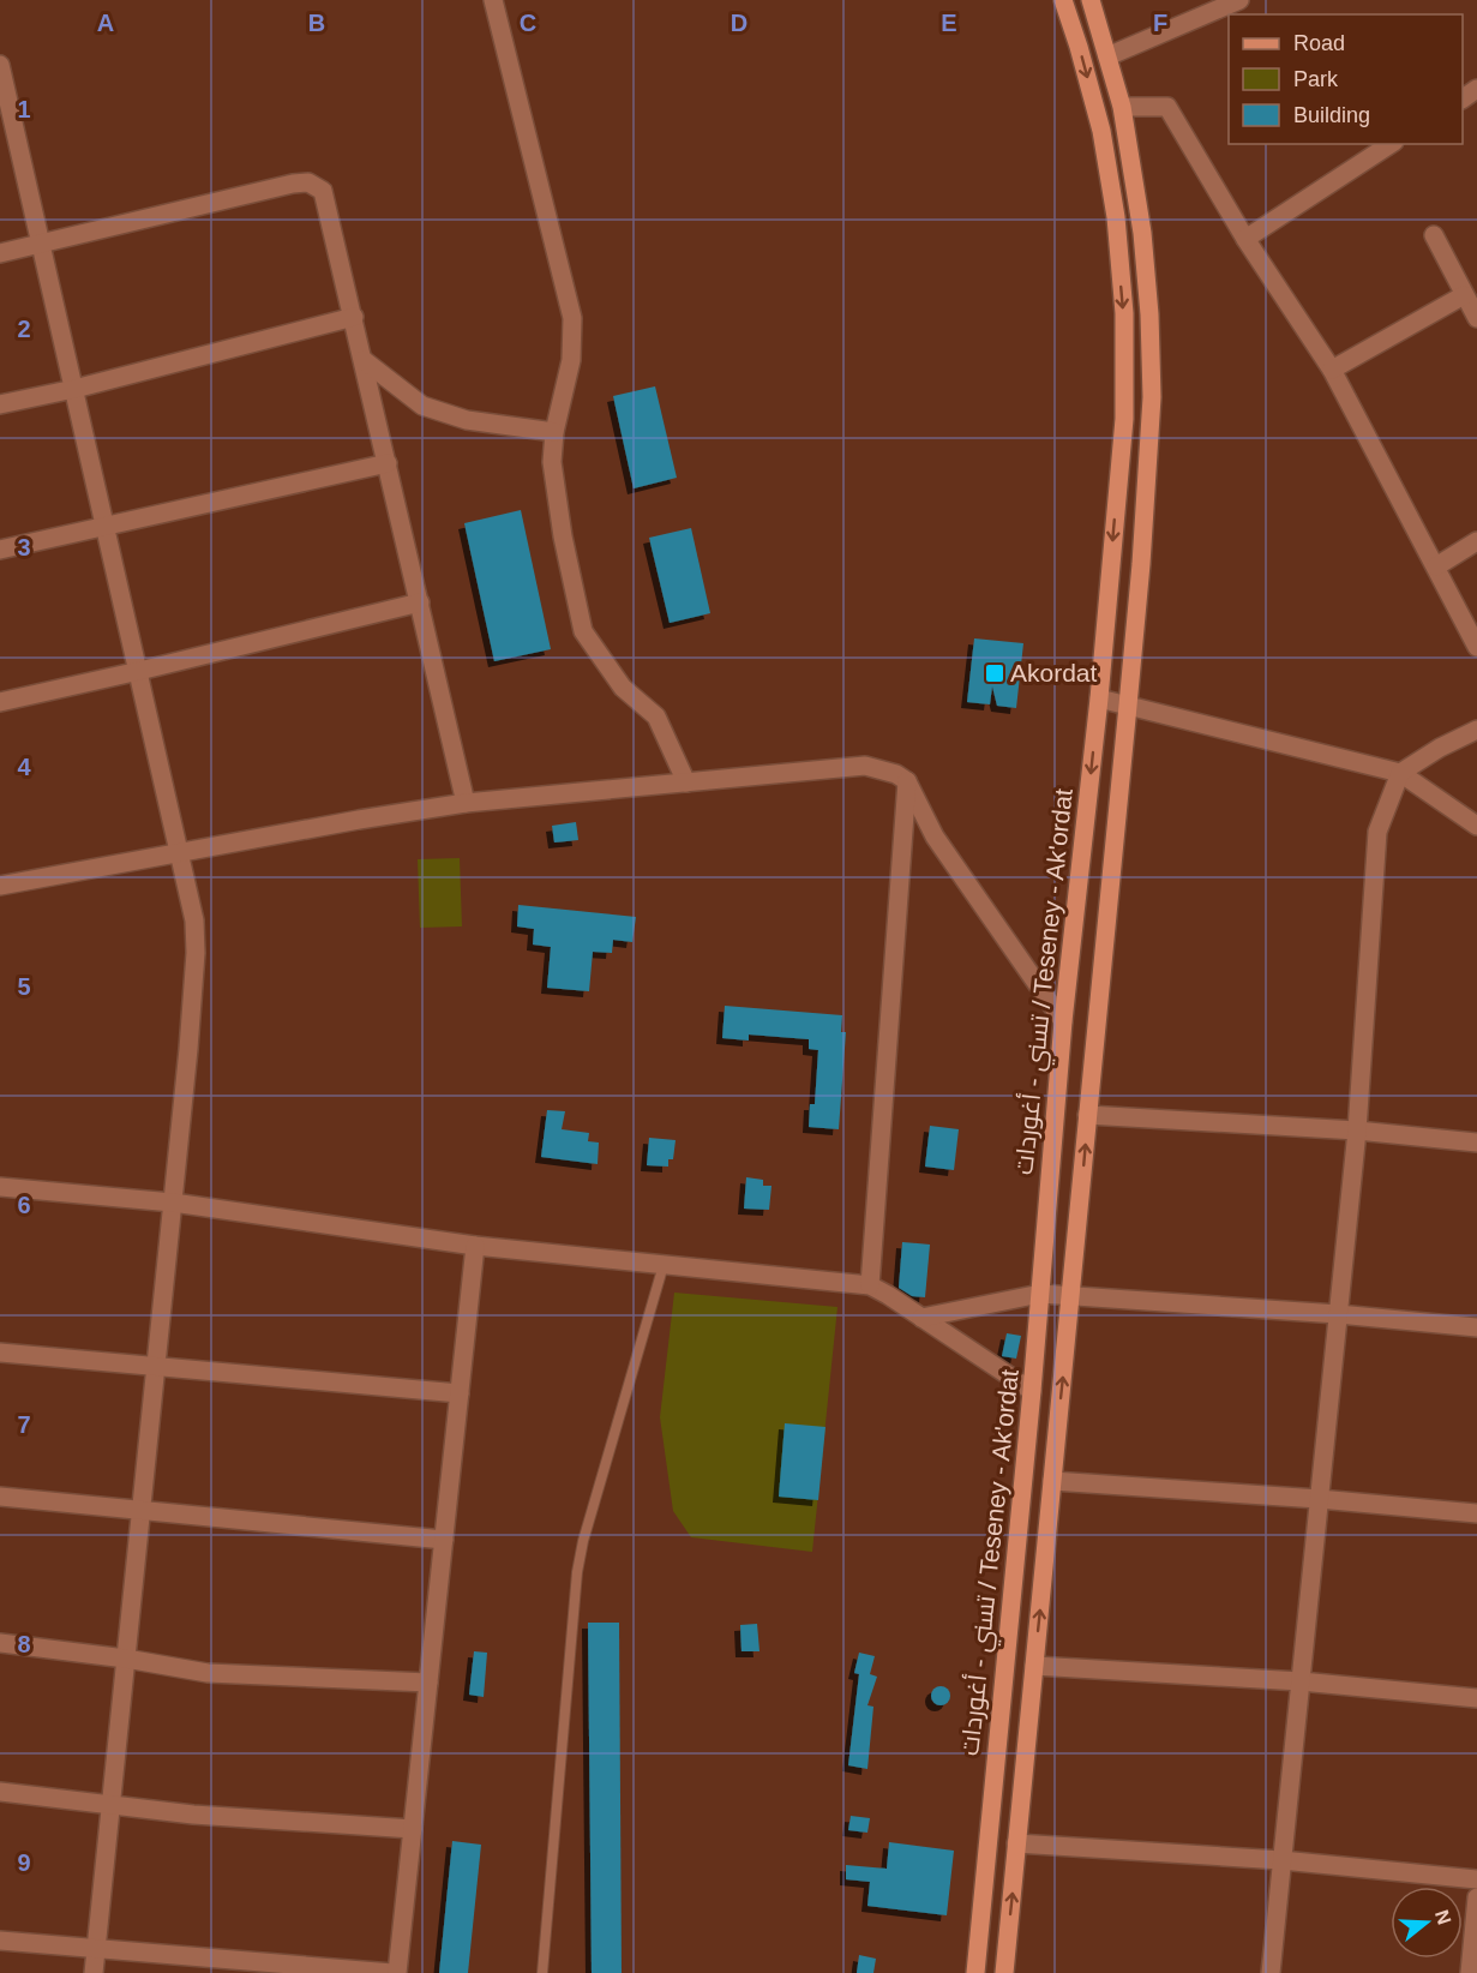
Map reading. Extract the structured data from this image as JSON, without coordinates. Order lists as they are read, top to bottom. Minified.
{"streets":{"main road":["تسني - أغوردات / Teseney - Ak'ordat"]},"places":{"transit":["Akordat"]},"legend":["Road","Park","Building"],"north":"right","grid":{"columns":["A","B","C","D","E","F"],"rows":["1","2","3","4","5","6","7","8","9"]}}
